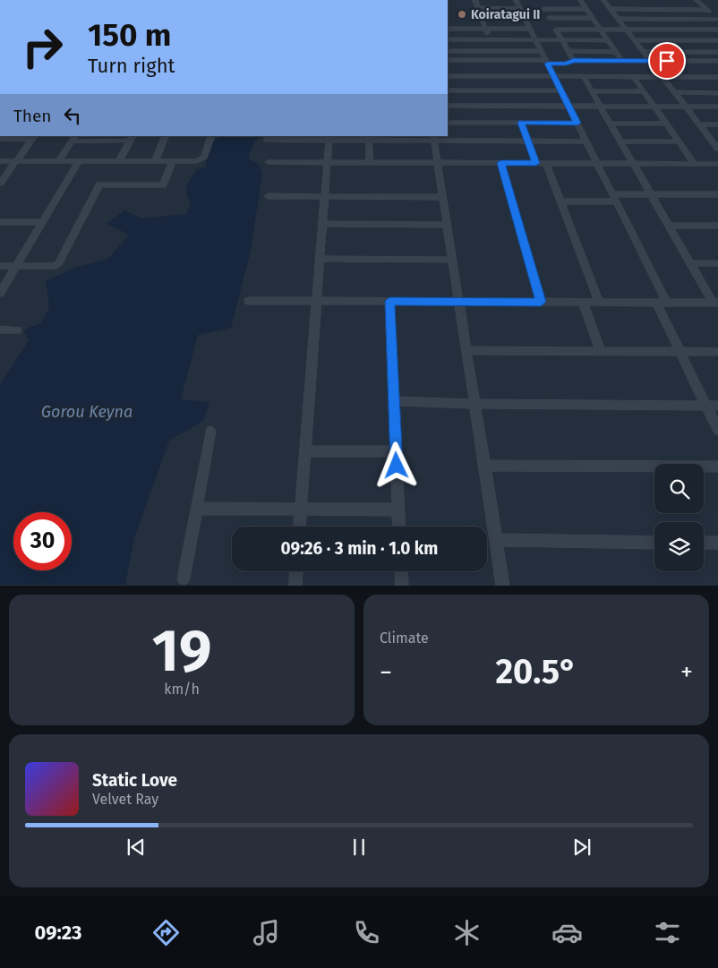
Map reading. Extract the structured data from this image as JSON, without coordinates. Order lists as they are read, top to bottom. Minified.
{"water":["Gorou Keyna"],"places":["Koiratagui II"],"page":{"turn":["150 m","Turn right"],"then":"Then","limit":"30","trip":"09:26 · 3 min · 1.0 km","tile":[["19","km/h"],"Climate"],"heat":["−","20.5°","+"],"song":["Static Love","Velvet Ray"],"tabs":"09:23"}}
